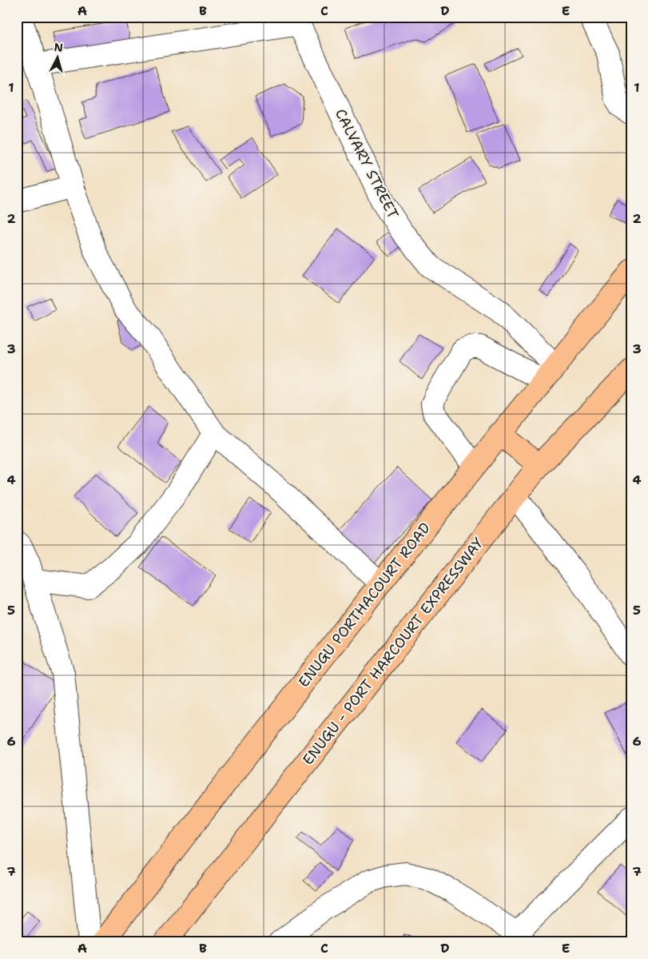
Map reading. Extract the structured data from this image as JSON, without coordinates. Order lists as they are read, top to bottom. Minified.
{"streets":{"highway":["ENUGU PORTHACOURT ROAD","ENUGU - PORT HARCOURT EXPRESSWAY"],"street":["CALVARY STREET"]},"crossings":[["CALVARY STREET","ENUGU PORTHACOURT ROAD"]],"north":"top","grid":{"columns":["A","B","C","D","E"],"rows":["1","2","3","4","5","6","7"]}}
